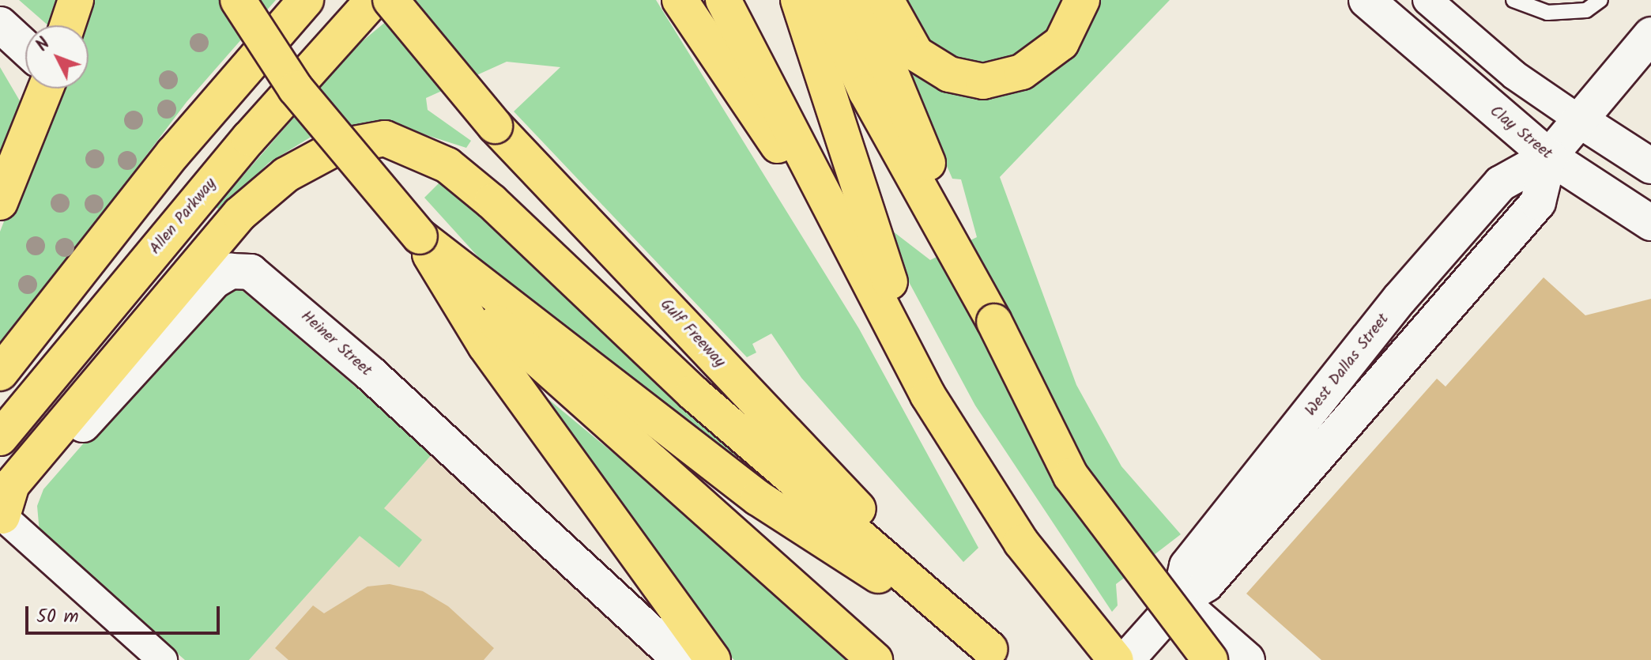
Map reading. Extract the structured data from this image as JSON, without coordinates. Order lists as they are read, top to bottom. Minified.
{"streets":{"main road":["Clay Street","Allen Parkway","Gulf Freeway","Heiner Street","West Dallas Street"]},"crossings":[["Clay Street","West Dallas Street"]],"scale_bar":"50 m","north":"top left"}
